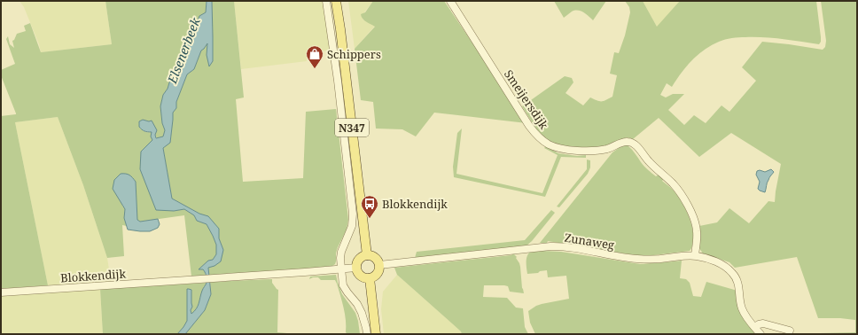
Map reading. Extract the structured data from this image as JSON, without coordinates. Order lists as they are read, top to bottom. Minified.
{"streets":{"main road":["N347"],"street":["Smeijersdijk","Zunaweg","Blokkendijk"]},"crossings":[["Smeijersdijk","Zunaweg"],["N347","Zunaweg"],["N347","Blokkendijk"],["Zunaweg","Blokkendijk"]],"water":["Elsenerbeek"],"places":{"shop":["Schippers"],"bus stop":["Blokkendijk"]}}
